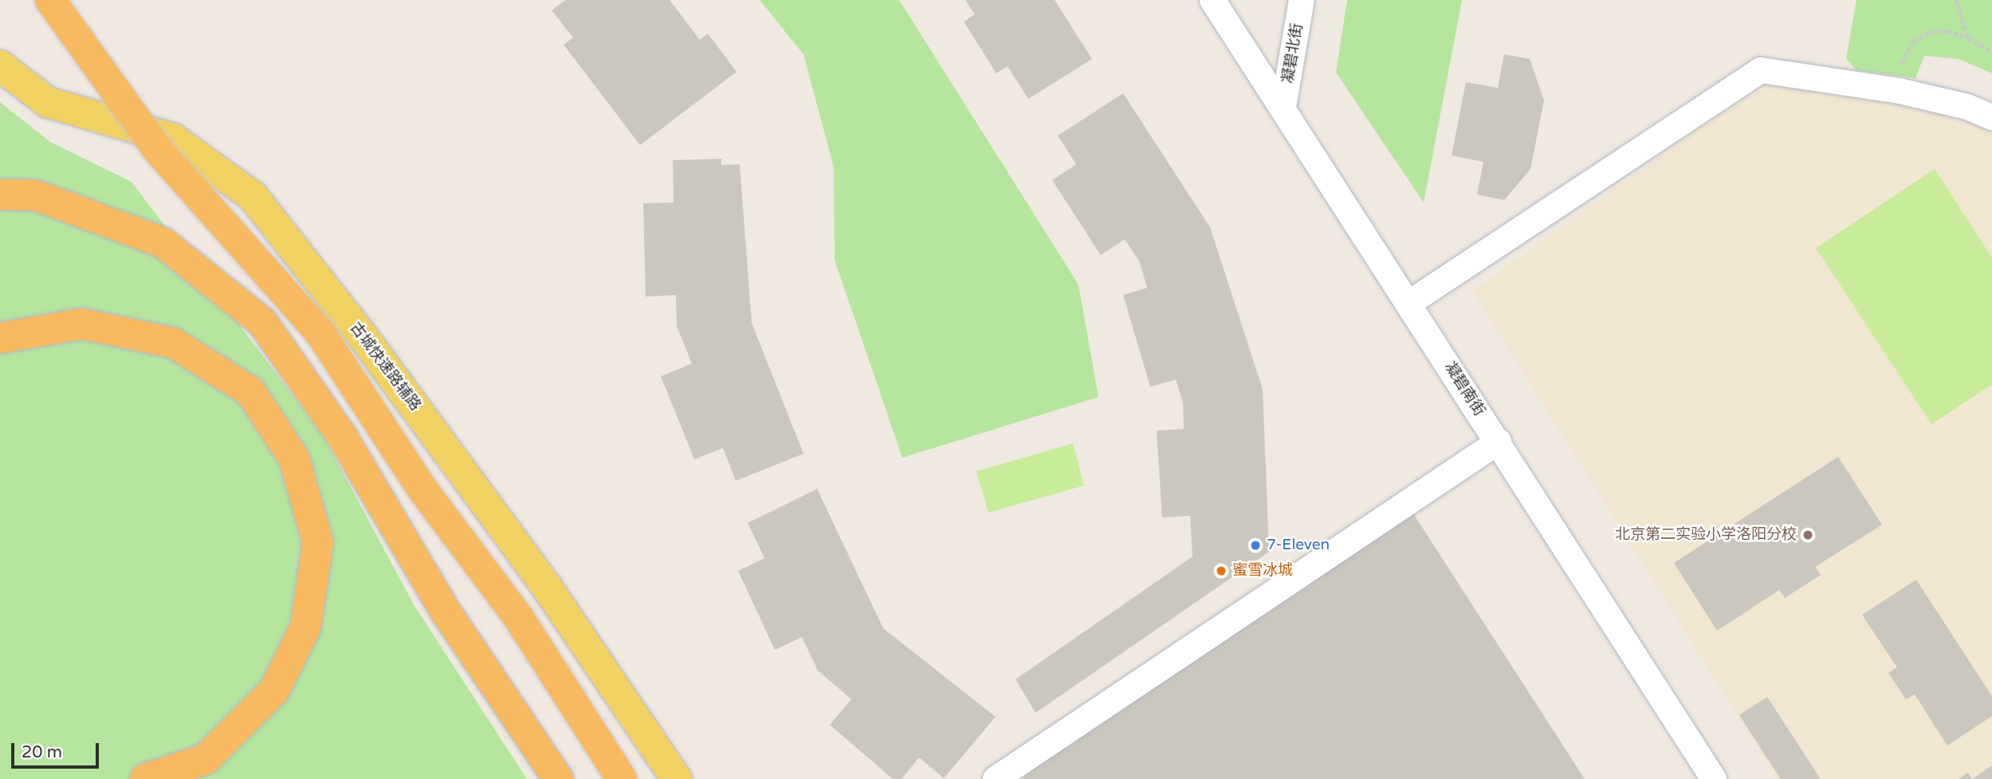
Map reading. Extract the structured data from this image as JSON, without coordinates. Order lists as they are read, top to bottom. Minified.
{"streets":{"main road":["古城快速路辅路"],"street":["凝碧北街","凝碧南街"]},"crossings":[["凝碧北街","凝碧南街"]],"places":["北京第二实验小学洛阳分校","7-Eleven","蜜雪冰城"],"scale_bar":"20 m"}
